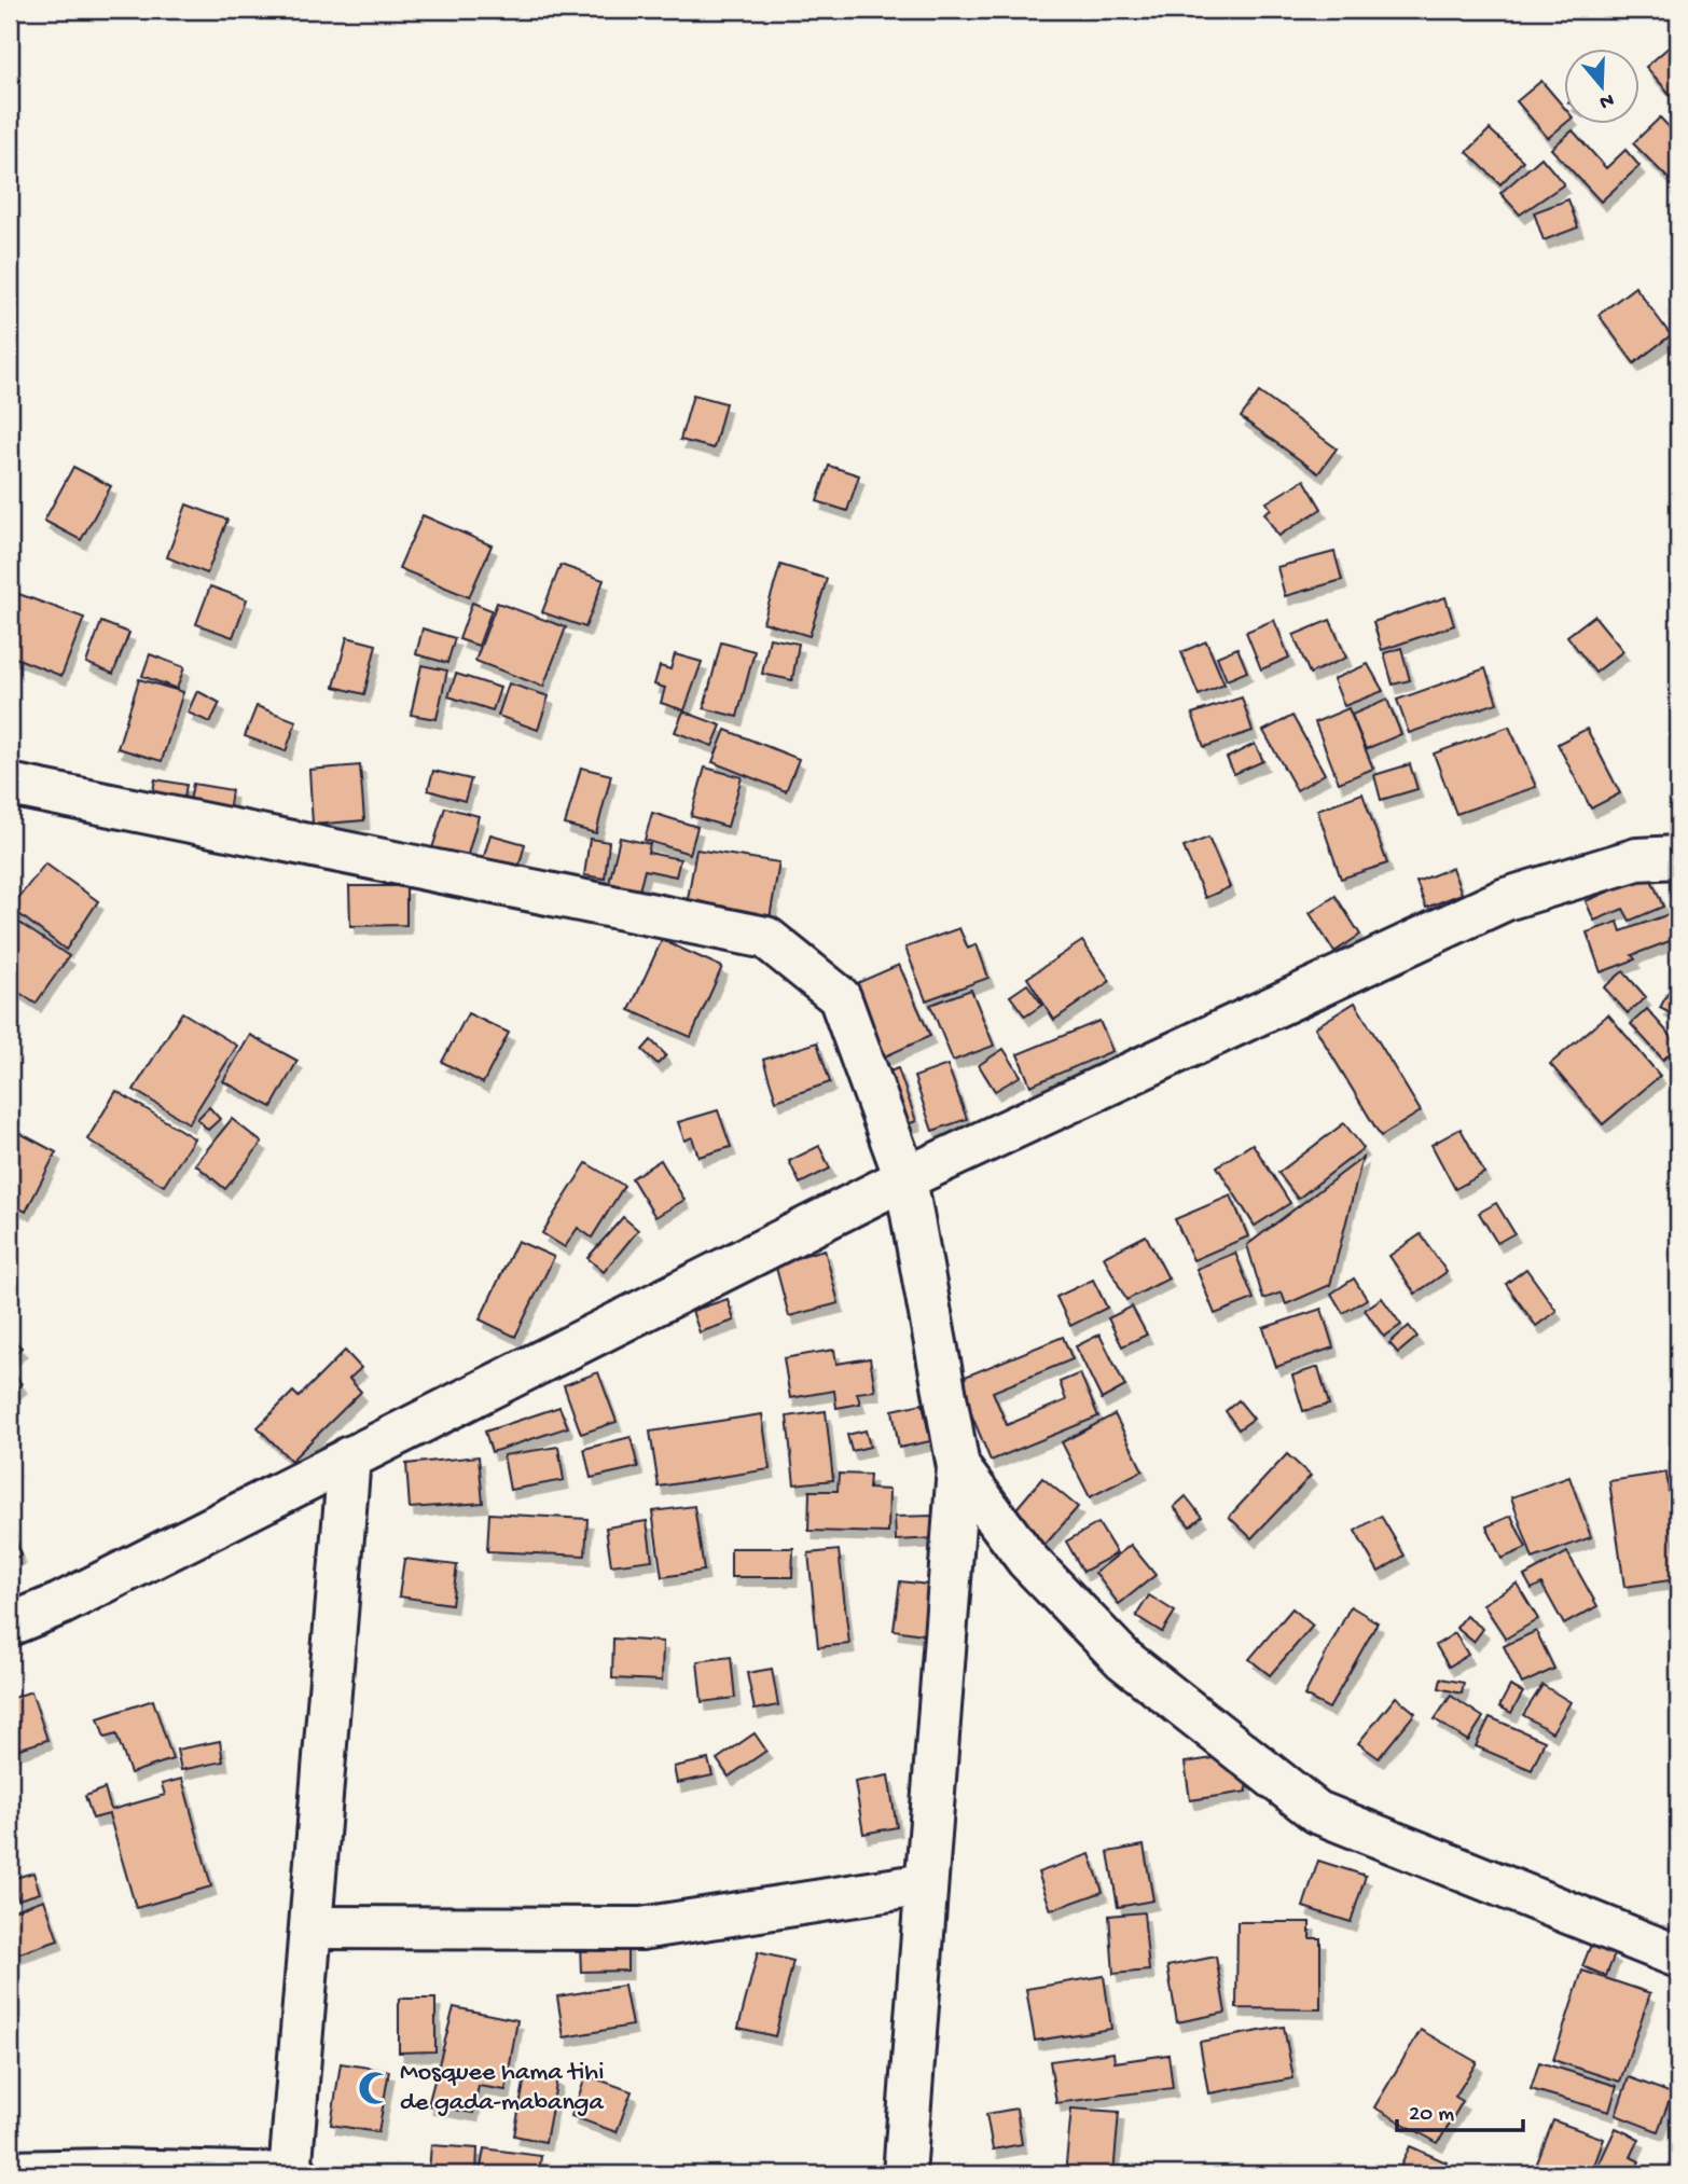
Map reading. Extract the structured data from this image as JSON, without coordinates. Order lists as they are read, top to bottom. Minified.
{"places":{"mosque":["Mosquee hama tihi de gada-mabanga"]},"scale_bar":"20 m","north":"bottom"}
